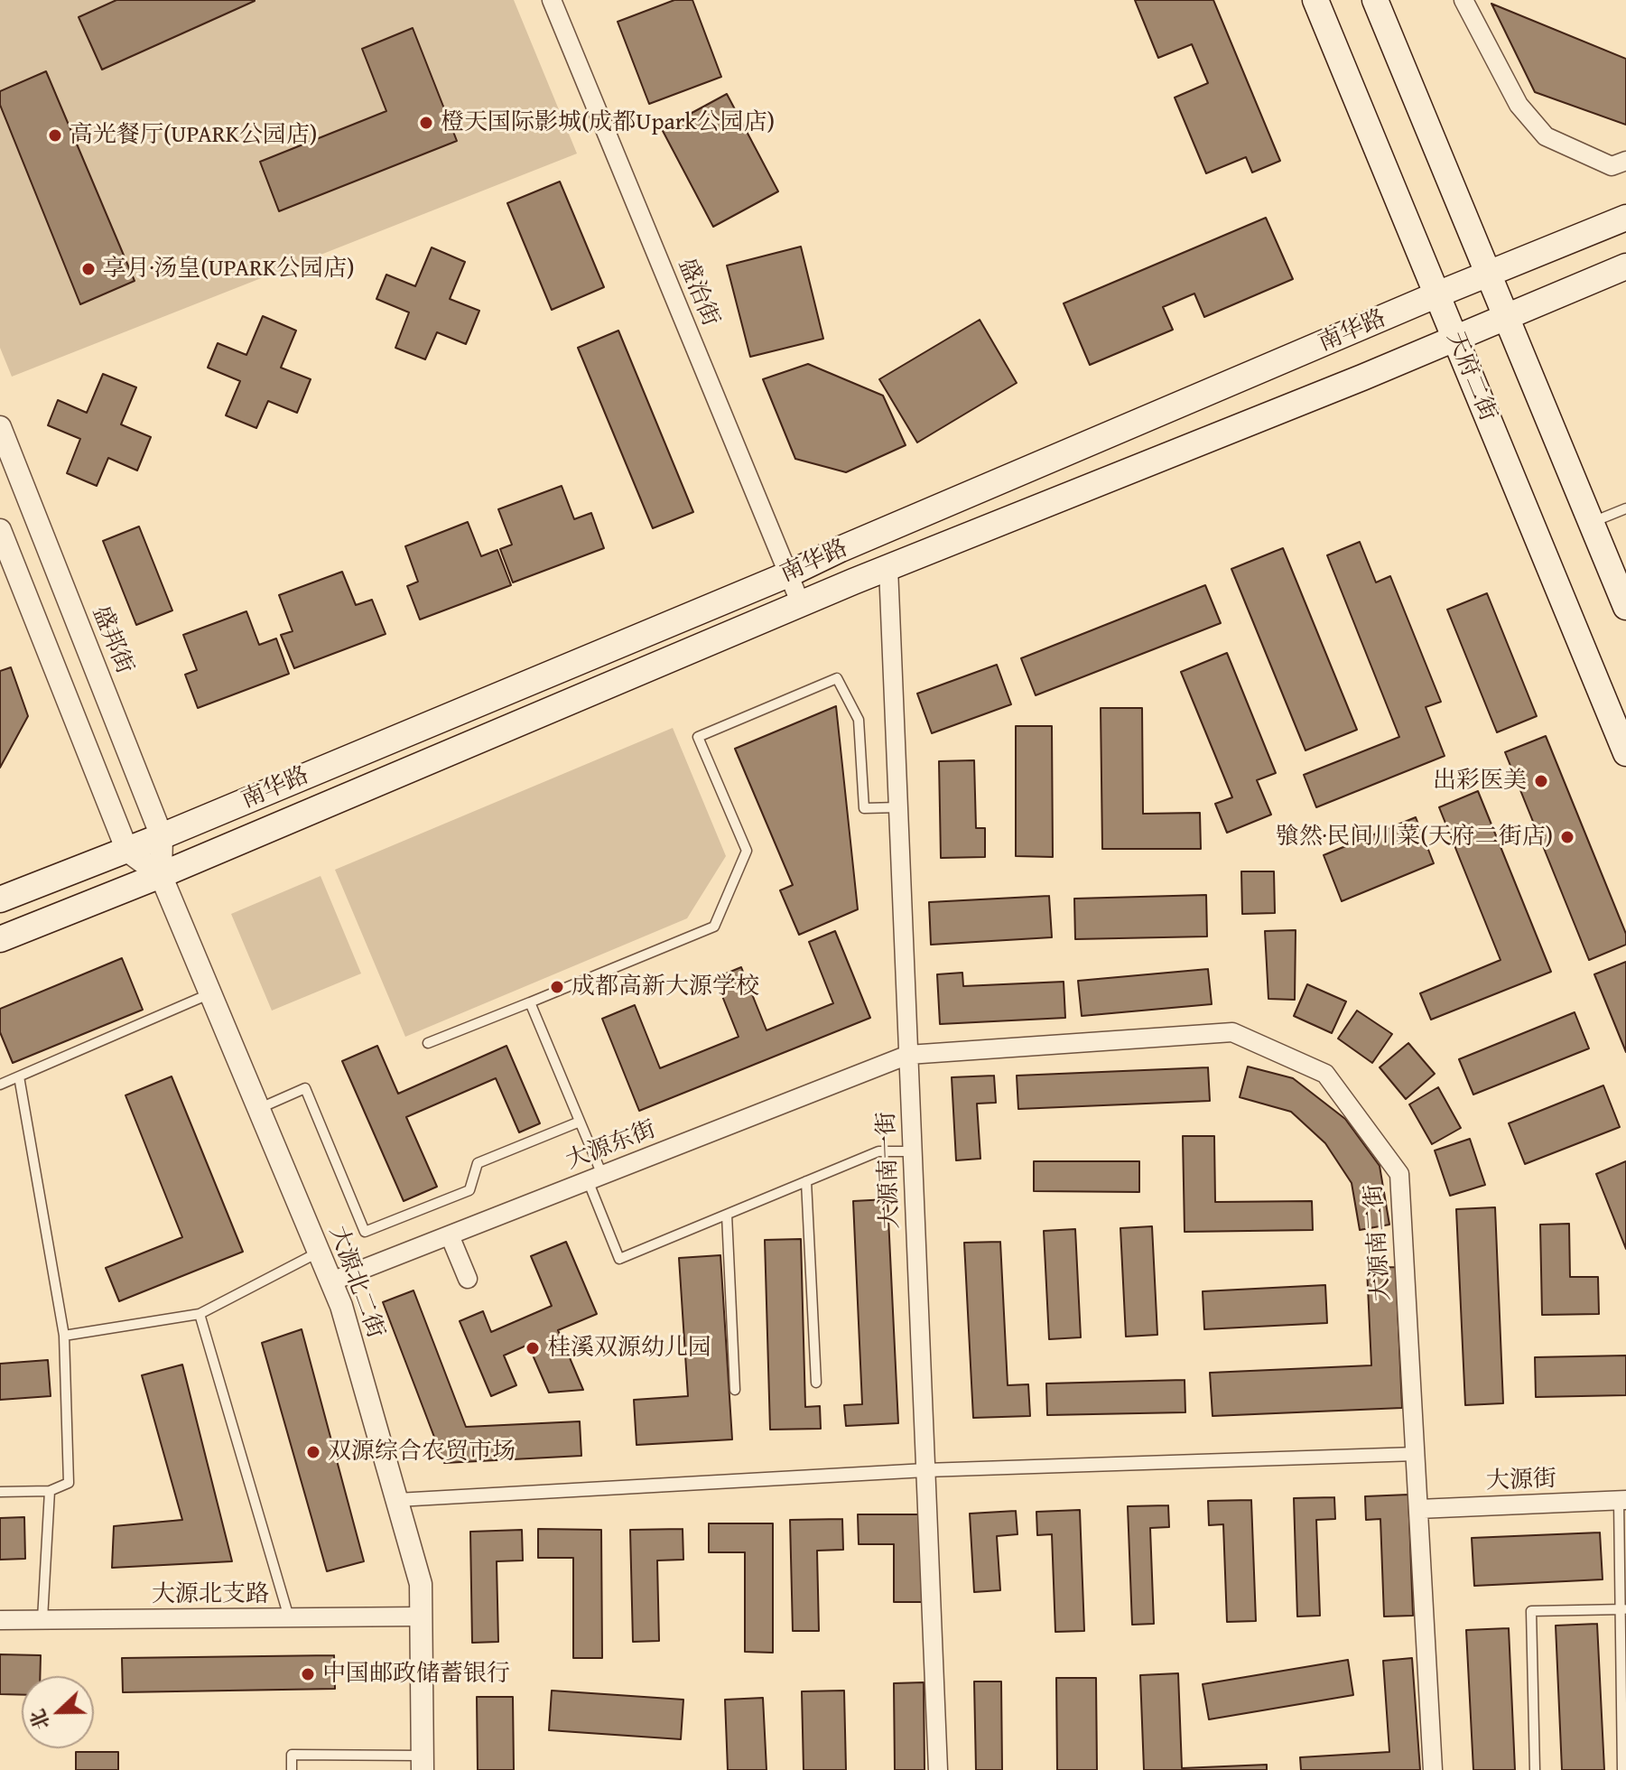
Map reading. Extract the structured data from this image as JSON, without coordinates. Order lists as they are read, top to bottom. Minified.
{"streets":{"main road":["南华路","天府二街"],"street":["盛治街","盛邦街","大源东街","大源南一街","大源南二街","大源北二街","大源街","大源北支路"]},"crossings":[["盛治街","南华路"],["南华路","天府二街"],["南华路","盛邦街"],["南华路","大源南一街"],["南华路","大源北二街"],["盛邦街","大源北二街"],["大源东街","大源南一街"],["大源东街","大源南二街"],["大源东街","大源北二街"],["大源南一街","大源南二街"],["大源南二街","大源街"],["大源北二街","大源北支路"]],"places":["橙天国际影城(成都Upark公园店)","高光餐厅(UPARK公园店)","享月·汤皇(UPARK公园店)","出彩医美","飸然·民间川菜(天府二街店)","成都高新大源学校","桂溪双源幼儿园","双源综合农贸市场","中国邮政储蓄银行"],"north":"left"}
